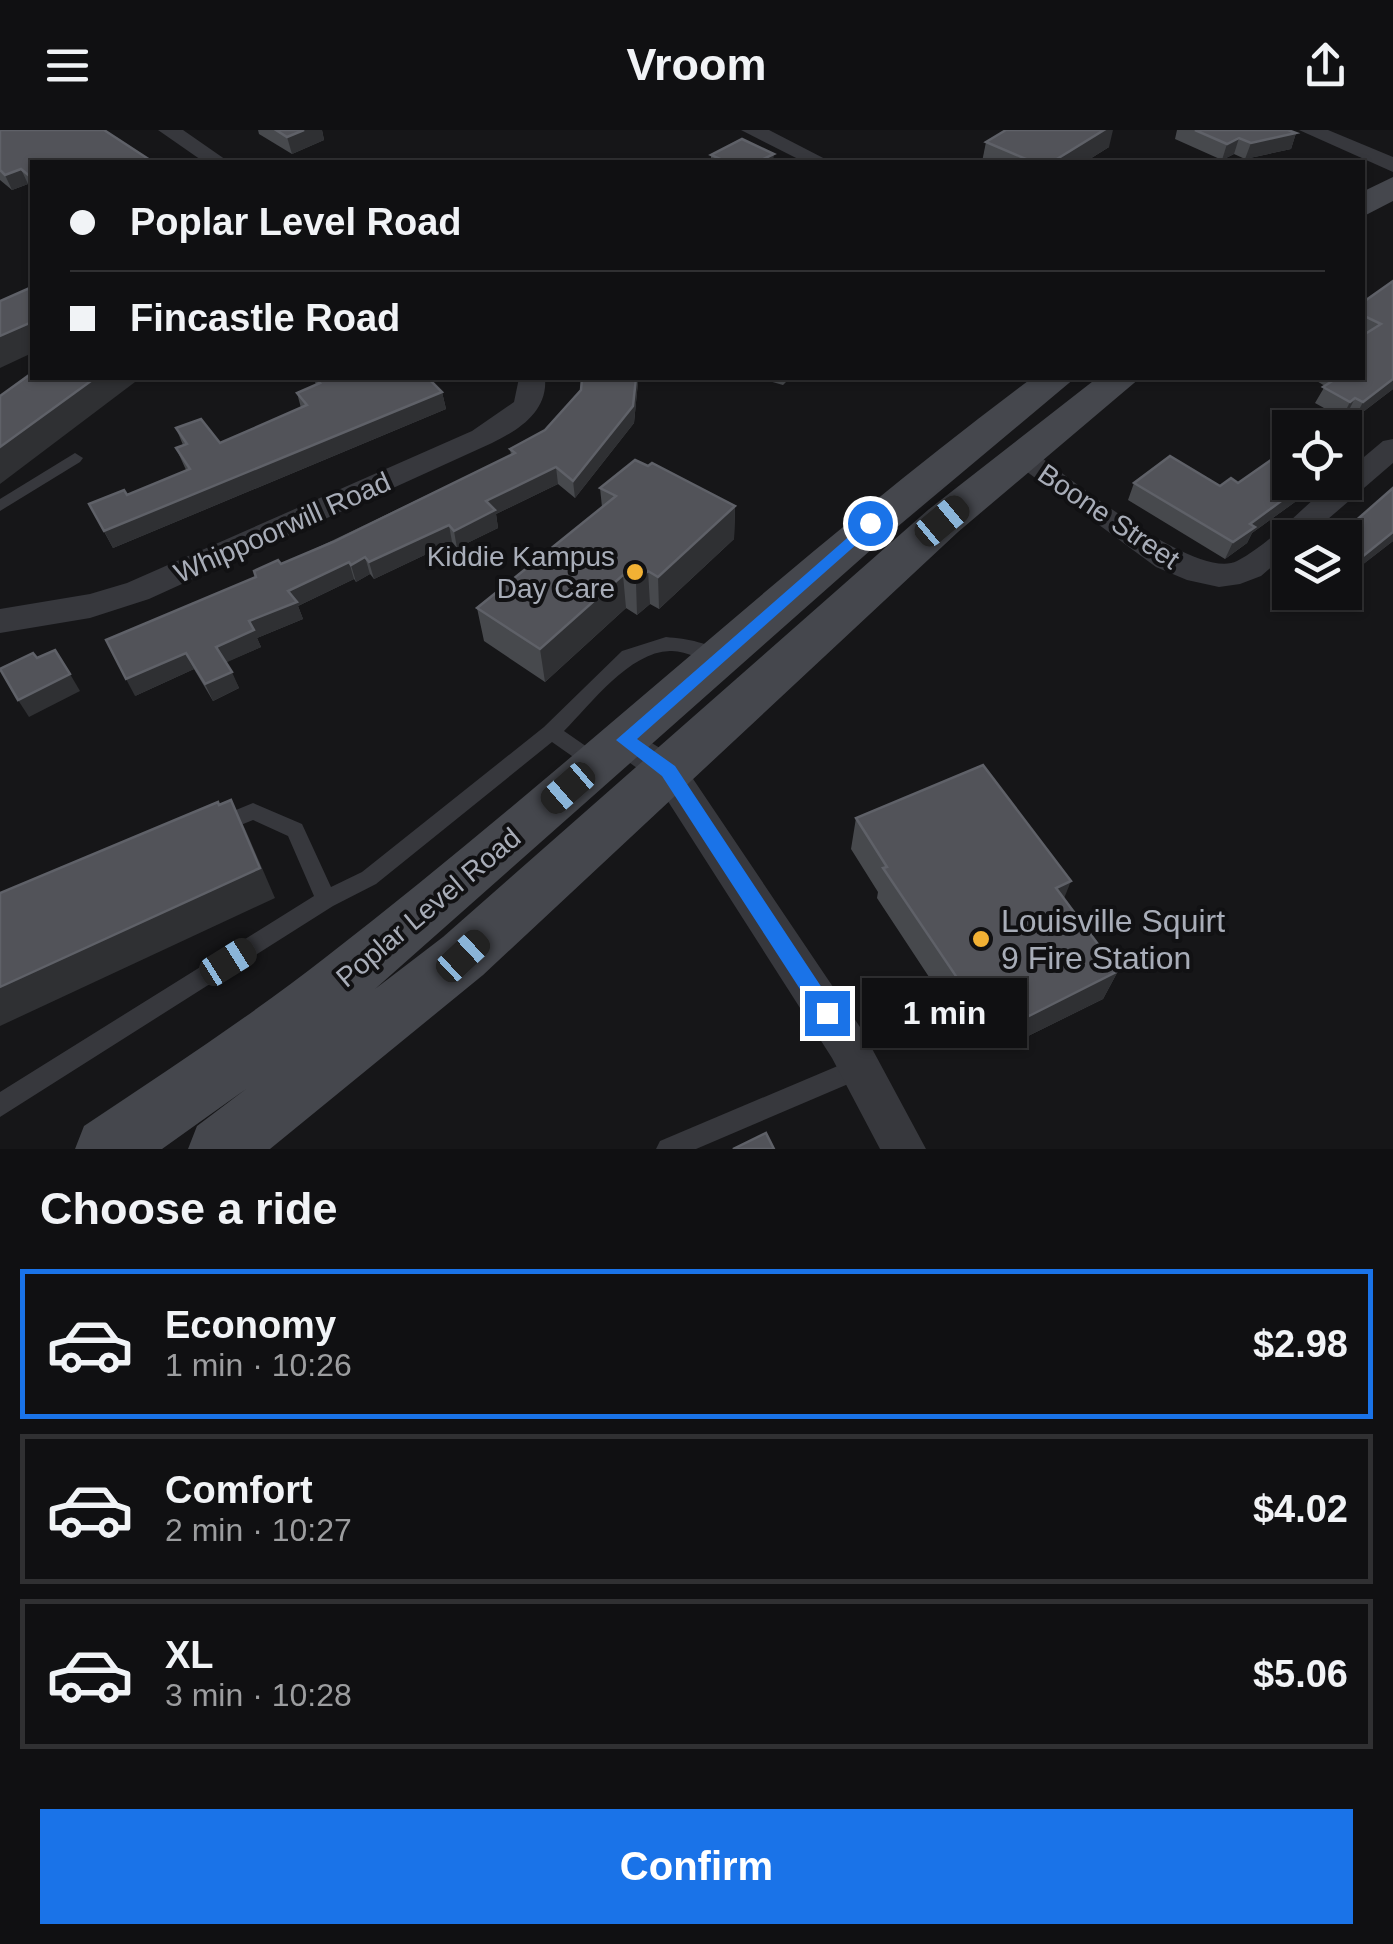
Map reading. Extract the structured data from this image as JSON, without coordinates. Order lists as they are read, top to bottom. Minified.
{"streets":{"main road":["Poplar Level Road"],"street":["Boone Street","Whippoorwill Road"]},"crossings":[["Boone Street","Poplar Level Road"]],"places":["Kiddie Kampus Day Care","Louisville Squirt 9 Fire Station"],"page":{"header":"Vroom","banner":["Poplar Level Road","Fincastle Road"],"bubble":"1 min","heading":"Choose a ride","list":[{"name":"Economy","note":"1 min · 10:26","value":"$2.98"},{"name":"Comfort","note":"2 min · 10:27","value":"$4.02"},{"name":"XL","note":"3 min · 10:28","value":"$5.06"}],"buttons":"Confirm"}}
